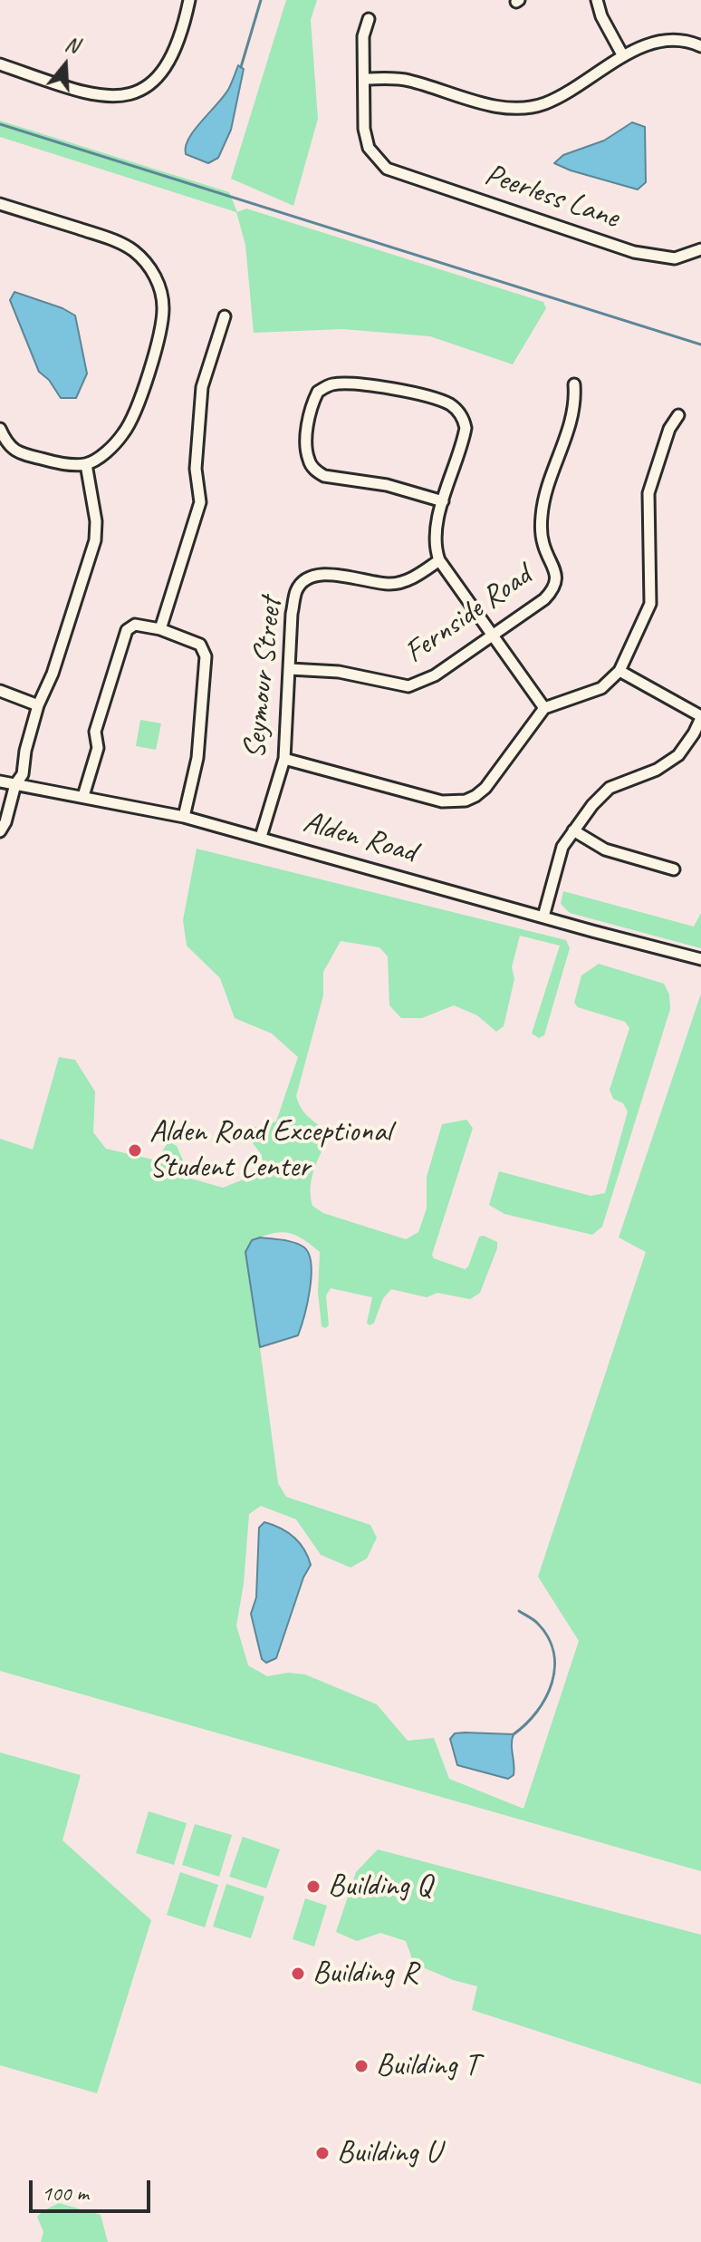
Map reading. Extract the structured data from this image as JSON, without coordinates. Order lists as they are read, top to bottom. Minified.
{"streets":{"street":["Peerless Lane","Fernside Road","Seymour Street","Alden Road"]},"crossings":[["Fernside Road","Seymour Street"],["Seymour Street","Alden Road"]],"places":["Alden Road Exceptional Student Center","Building Q","Building R","Building T","Building U"],"scale_bar":"100 m","north":"top"}
